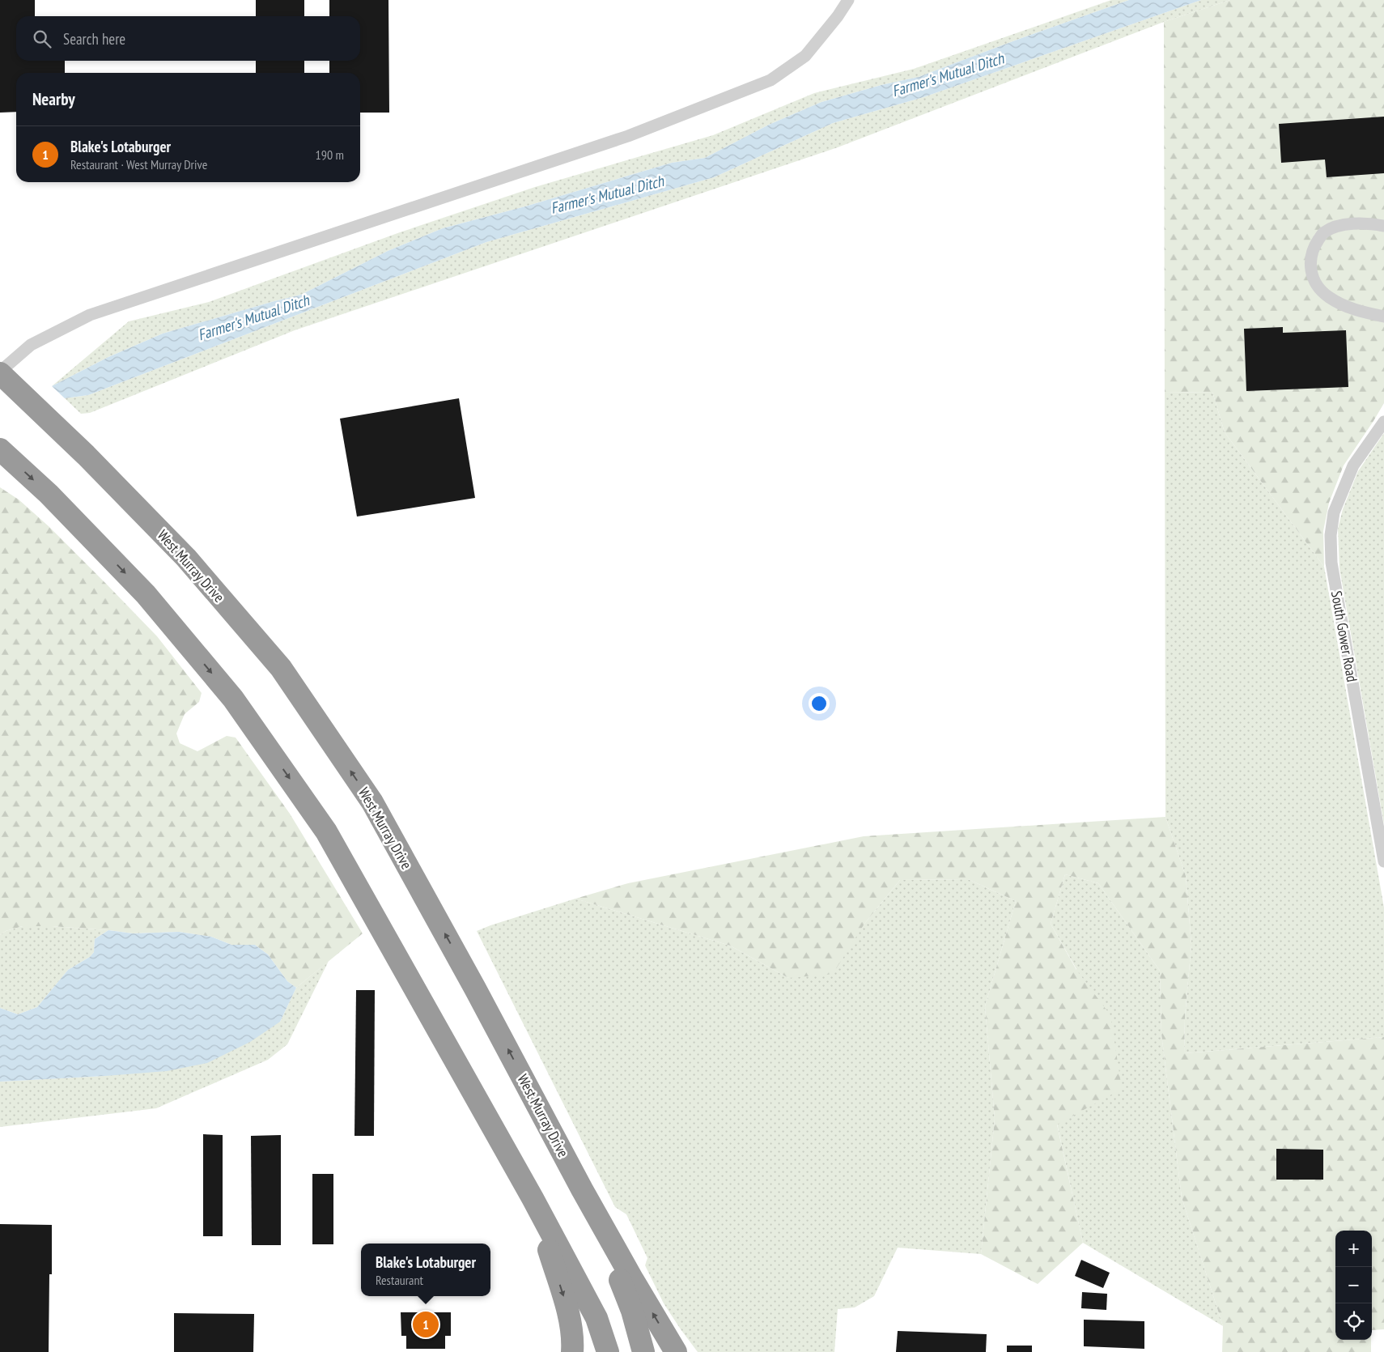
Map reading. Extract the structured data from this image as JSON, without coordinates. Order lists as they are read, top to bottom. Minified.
{"streets":{"highway":["West Murray Drive"],"lane":["South Gower Road"]},"water":["Farmer's Mutual Ditch"],"page":{"search":"Search here","heading":"Nearby","list":[{"mark":"1","name":"Blake's Lotaburger","note":"Restaurant · West Murray Drive","value":"190 m"}],"map_buttons":["+","−"],"popup":["Blake's Lotaburger","Restaurant"],"pins":"1"}}
